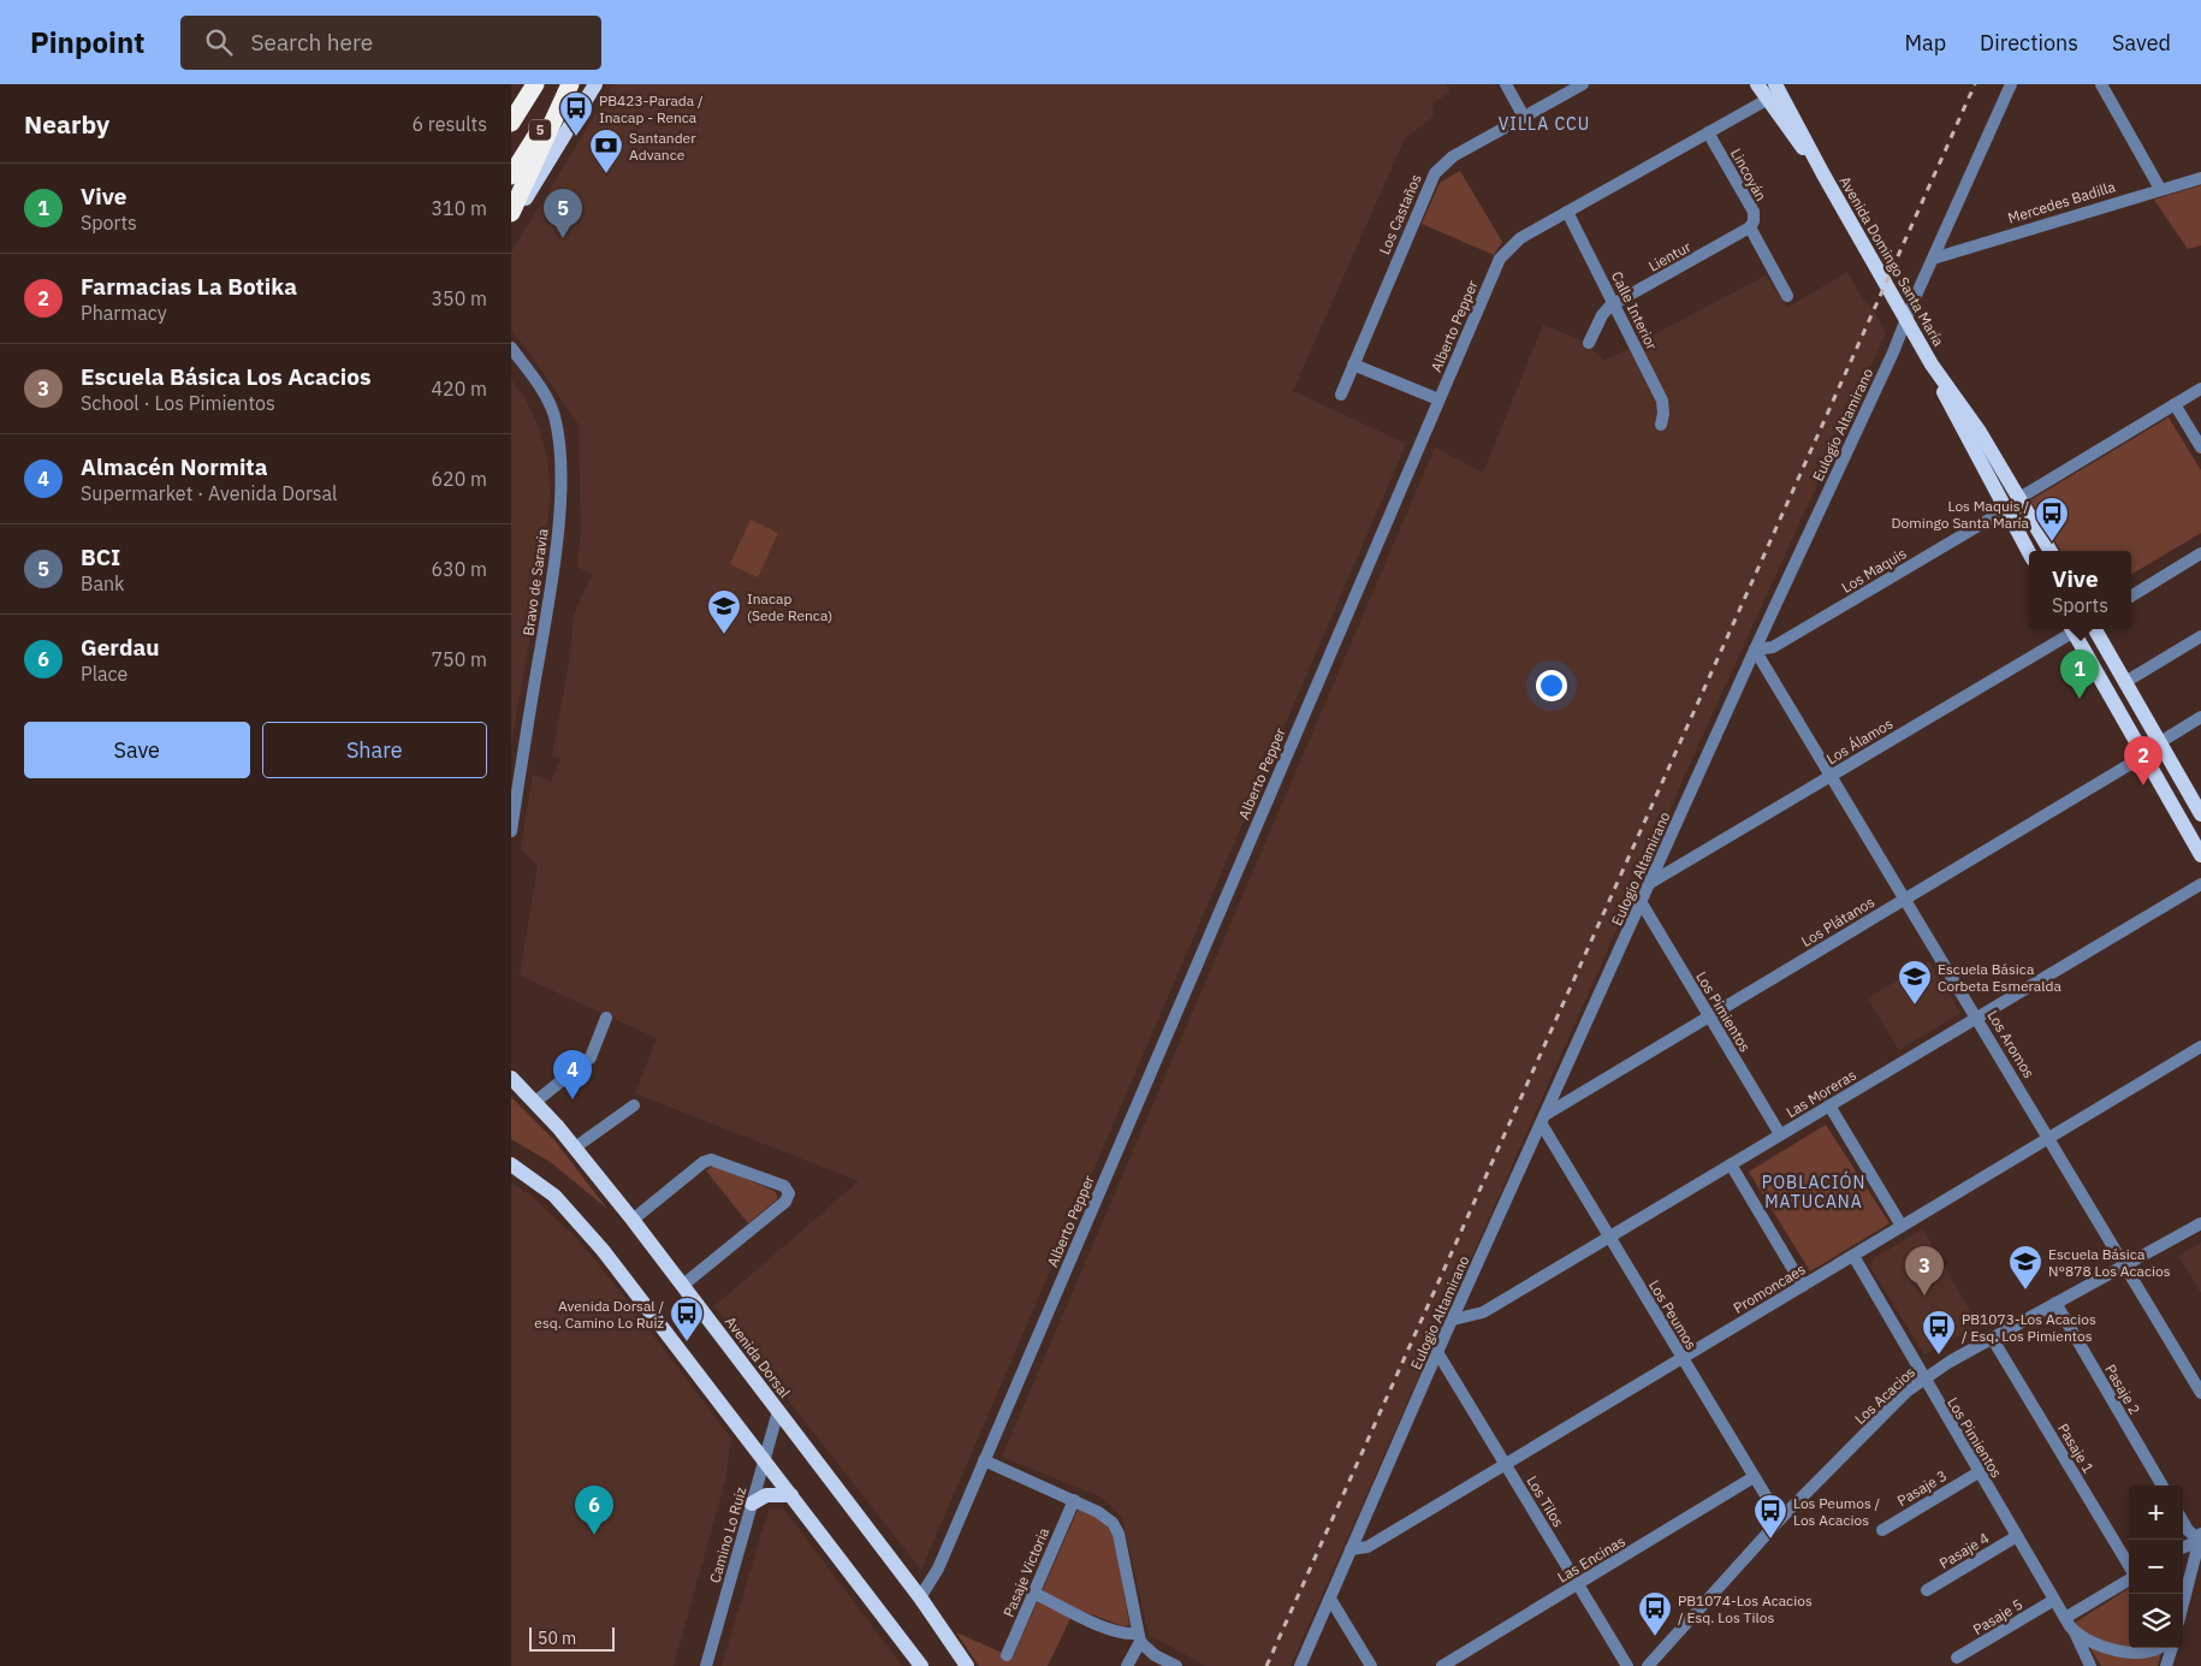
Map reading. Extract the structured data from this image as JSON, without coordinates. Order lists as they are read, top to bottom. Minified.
{"streets":{"highway":["5"],"main road":["Avenida Domingo Santa María","Avenida Dorsal"],"street":["Lincoyán","Mercedes Badilla","Los Castaños","Lientur","Calle Interior","Alberto Pepper","Eulogio Altamirano","Los Maquis","Bravo de Saravia","Los Álamos","Los Plátanos","Los Pimientos","Los Aromos","Las Moreras","Promoncaes","Los Peumos","Pasaje 2","Los Acacios","Pasaje 1","Pasaje 3","Los Tilos","Camino Lo Ruiz","Pasaje 4","Las Encinas","Pasaje Victoria","Pasaje 5"]},"crossings":[["Lincoyán","Lientur"],["Lincoyán","Alberto Pepper"],["Mercedes Badilla","Eulogio Altamirano"],["Lientur","Calle Interior"],["Avenida Domingo Santa María","Alberto Pepper"],["Avenida Domingo Santa María","Eulogio Altamirano"],["Avenida Domingo Santa María","Los Maquis"],["Calle Interior","Alberto Pepper"],["Alberto Pepper","Avenida Dorsal"],["Eulogio Altamirano","Los Maquis"],["Eulogio Altamirano","Los Álamos"],["Eulogio Altamirano","Los Plátanos"],["Eulogio Altamirano","Los Pimientos"],["Eulogio Altamirano","Los Aromos"],["Eulogio Altamirano","Las Moreras"],["Eulogio Altamirano","Promoncaes"],["Eulogio Altamirano","Los Peumos"],["Eulogio Altamirano","Los Tilos"],["Los Maquis","Los Aromos"],["Los Álamos","Los Aromos"],["Los Plátanos","Los Pimientos"],["Los Plátanos","Los Aromos"],["Los Plátanos","Los Peumos"],["Los Pimientos","Las Moreras"],["Los Pimientos","Promoncaes"],["Los Pimientos","Los Acacios"],["Los Pimientos","Pasaje 3"],["Los Pimientos","Pasaje 4"],["Los Pimientos","Pasaje 5"],["Los Aromos","Las Moreras"],["Los Aromos","Promoncaes"],["Los Aromos","Los Acacios"],["Las Moreras","Los Peumos"],["Promoncaes","Los Peumos"],["Promoncaes","Los Tilos"],["Los Peumos","Los Acacios"],["Los Peumos","Las Encinas"],["Avenida Dorsal","Camino Lo Ruiz"],["Pasaje 2","Los Acacios"],["Los Acacios","Pasaje 1"],["Los Tilos","Las Encinas"]],"districts":["VILLA CCU","POBLACIÓN MATUCANA"],"places":{"bus stop":["PB423-Parada / Inacap - Renca","Los Maquis / Domingo Santa María","Avenida Dorsal / esq. Camino Lo Ruiz","PB1073-Los Acacios / Esq. Los Pimientos","Los Peumos / Los Acacios","PB1074-Los Acacios / Esq. Los Tilos"],"bank":["Santander Advance"],"school or university":["Inacap (Sede Renca)","Escuela Básica Corbeta Esmeralda","Escuela Básica N°878 Los Acacios"]},"scale_bar":"50 m","page":{"header":"Pinpoint","search":"Search here","nav":["Map","Directions","Saved"],"heading":["Nearby","6 results"],"list":[{"mark":"1","name":"Vive","note":"Sports","value":"310 m"},{"mark":"2","name":"Farmacias La Botika","note":"Pharmacy","value":"350 m"},{"mark":"3","name":"Escuela Básica Los Acacios","note":"School · Los Pimientos","value":"420 m"},{"mark":"4","name":"Almacén Normita","note":"Supermarket · Avenida Dorsal","value":"620 m"},{"mark":"5","name":"BCI","note":"Bank","value":"630 m"},{"mark":"6","name":"Gerdau","note":"Place","value":"750 m"}],"pins":["5","1","2","4","3","6"],"popup":["Vive","Sports"],"buttons":["Save","Share"],"map_buttons":["+","−"],"scale":"50 m"}}
